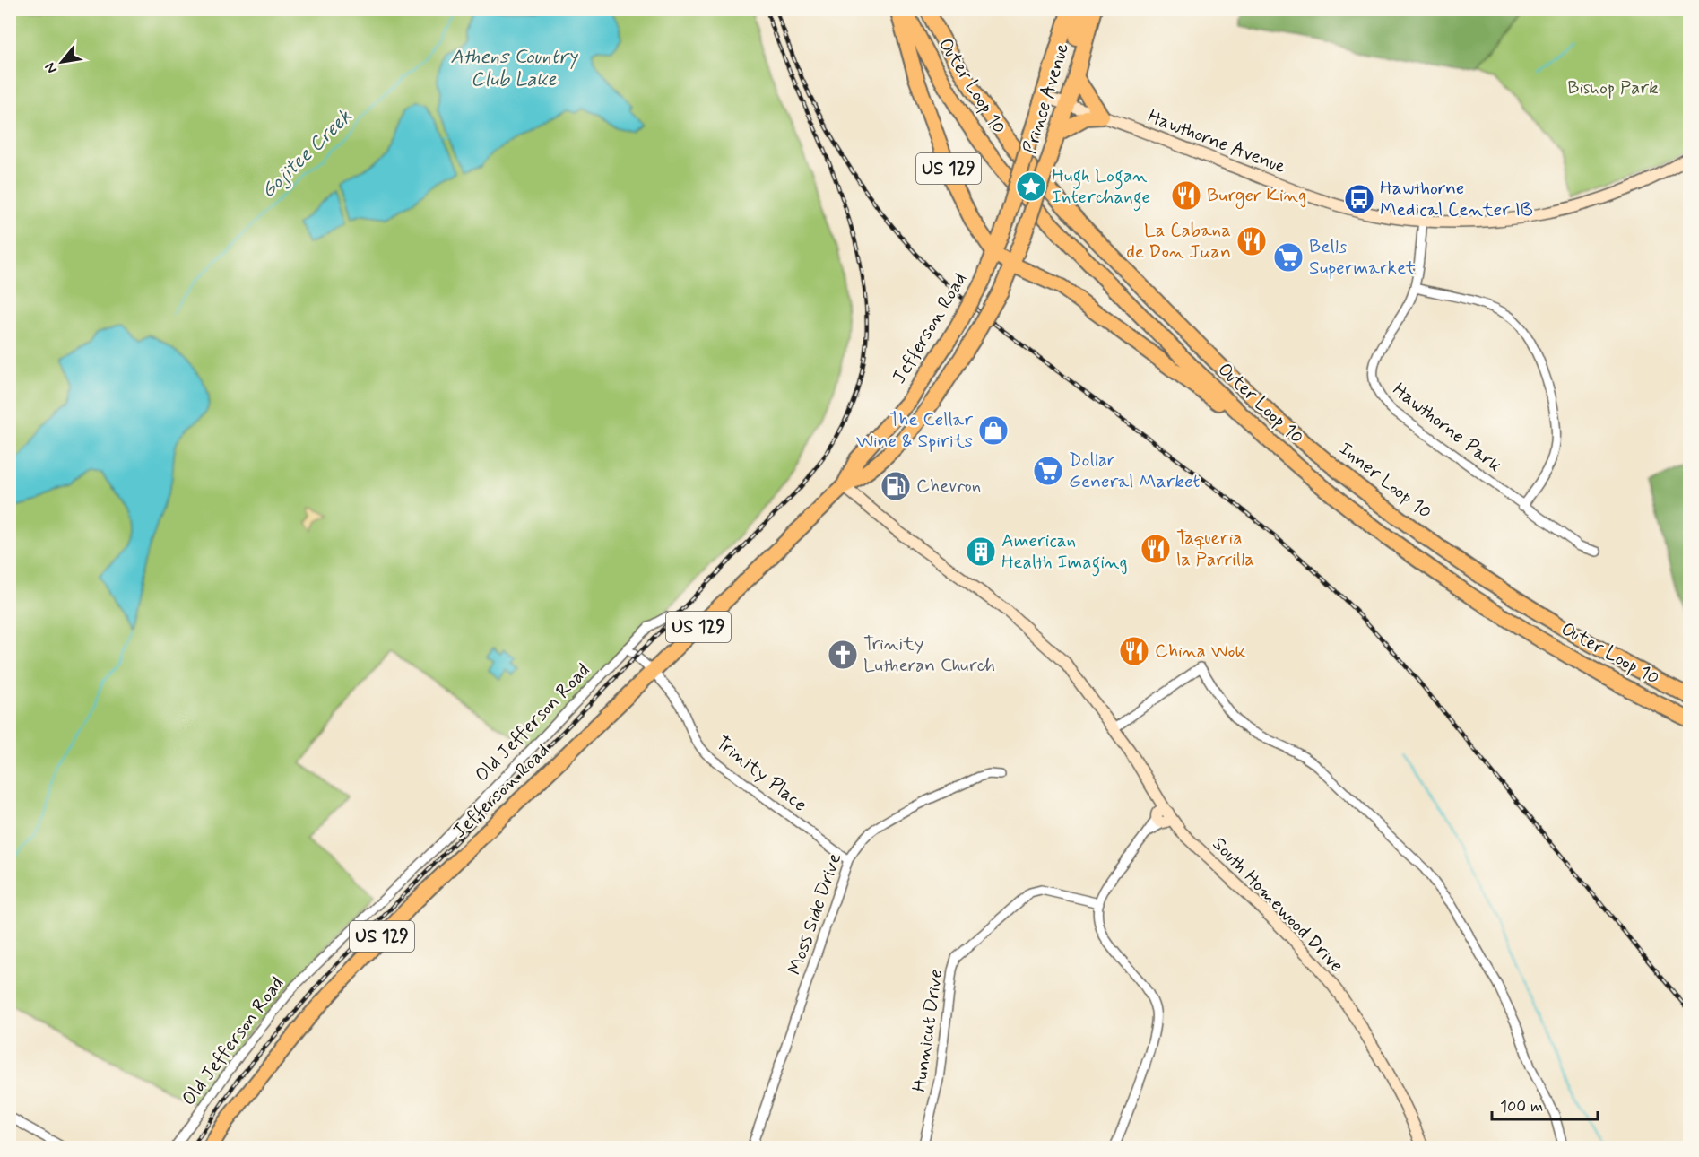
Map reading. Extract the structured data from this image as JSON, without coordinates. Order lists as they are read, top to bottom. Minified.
{"streets":{"highway":["Outer Loop 10","Prince Avenue","US 129","Jefferson Road","Inner Loop 10"],"street":["Hawthorne Avenue","Hawthorne Park","Old Jefferson Road","Trinity Place","South Homewood Drive","Moss Side Drive","Hunnicut Drive"]},"crossings":[["Prince Avenue","Hawthorne Avenue"],["Prince Avenue","Jefferson Road"],["Hawthorne Avenue","Hawthorne Park"],["US 129","Jefferson Road"],["Jefferson Road","Trinity Place"],["Jefferson Road","South Homewood Drive"],["Old Jefferson Road","Trinity Place"],["Trinity Place","Moss Side Drive"]],"water":["Athens Country Club Lake","Gojitee Creek"],"parks":["Bishop Park"],"places":{"place":["Hugh Logan Interchange"],"restaurant":["Burger King","La Cabana de Don Juan","Taqueria la Parrilla","China Wok"],"bus stop":["Hawthorne Medical Center IB"],"supermarket":["Bells Supermarket","Dollar General Market"],"shop":["The Cellar Wine & Spirits"],"fuel station":["Chevron"],"building":["American Health Imaging"],"church":["Trinity Lutheran Church"]},"scale_bar":"100 m","north":"bottom left"}
